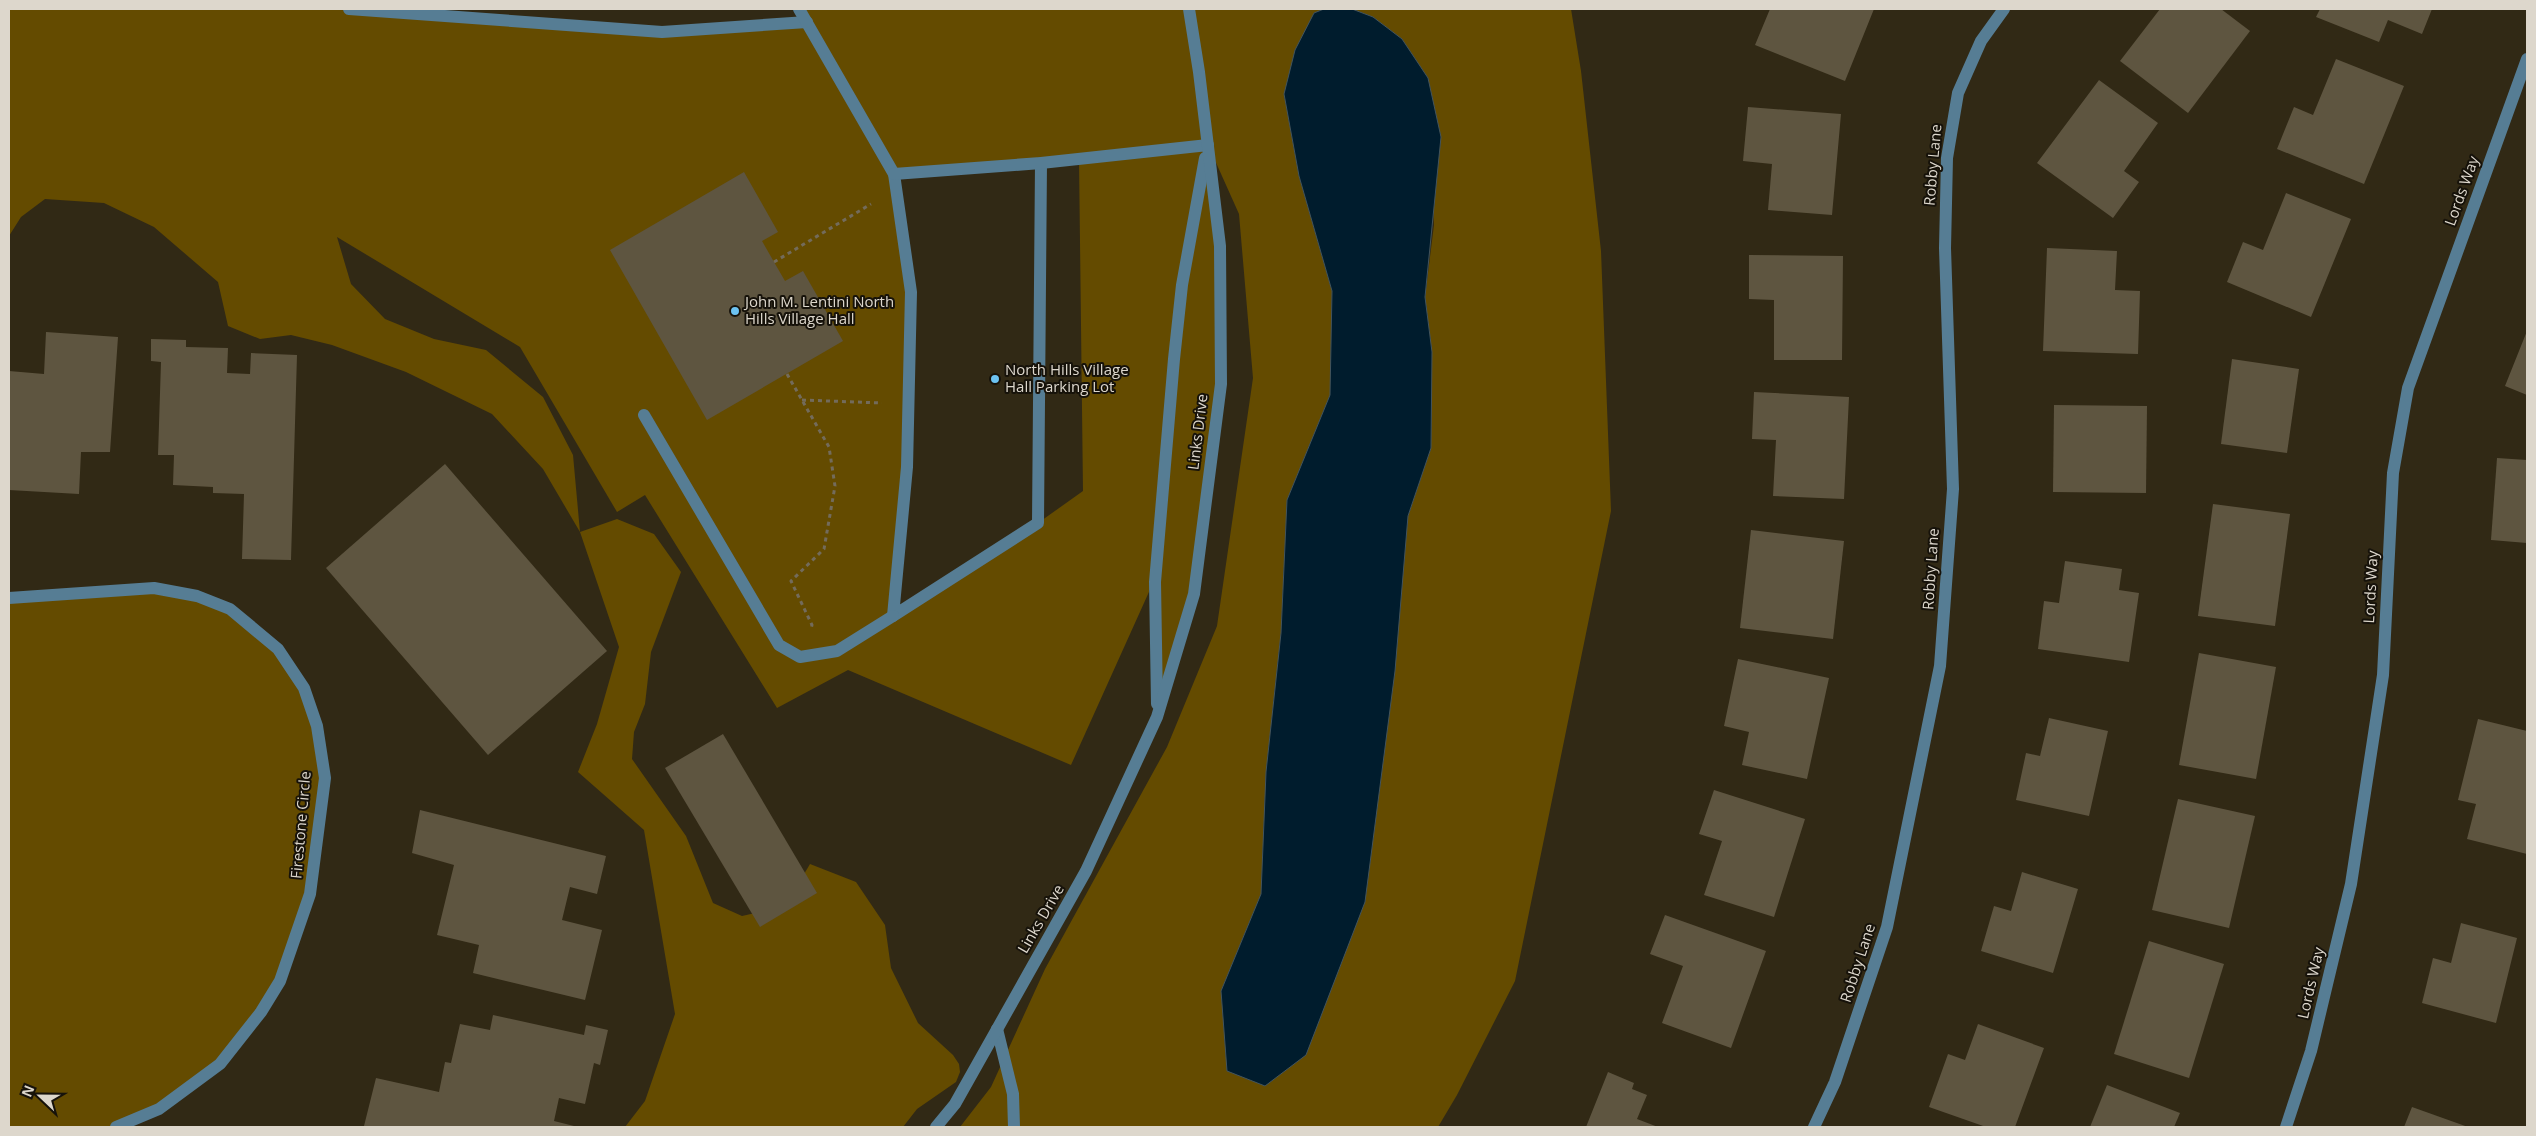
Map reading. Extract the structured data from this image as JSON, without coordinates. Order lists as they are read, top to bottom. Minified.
{"streets":{"street":["Robby Lane","Lords Way","Links Drive","Firestone Circle"]},"places":["John M. Lentini North Hills Village Hall","North Hills Village Hall Parking Lot"],"north":"left"}
